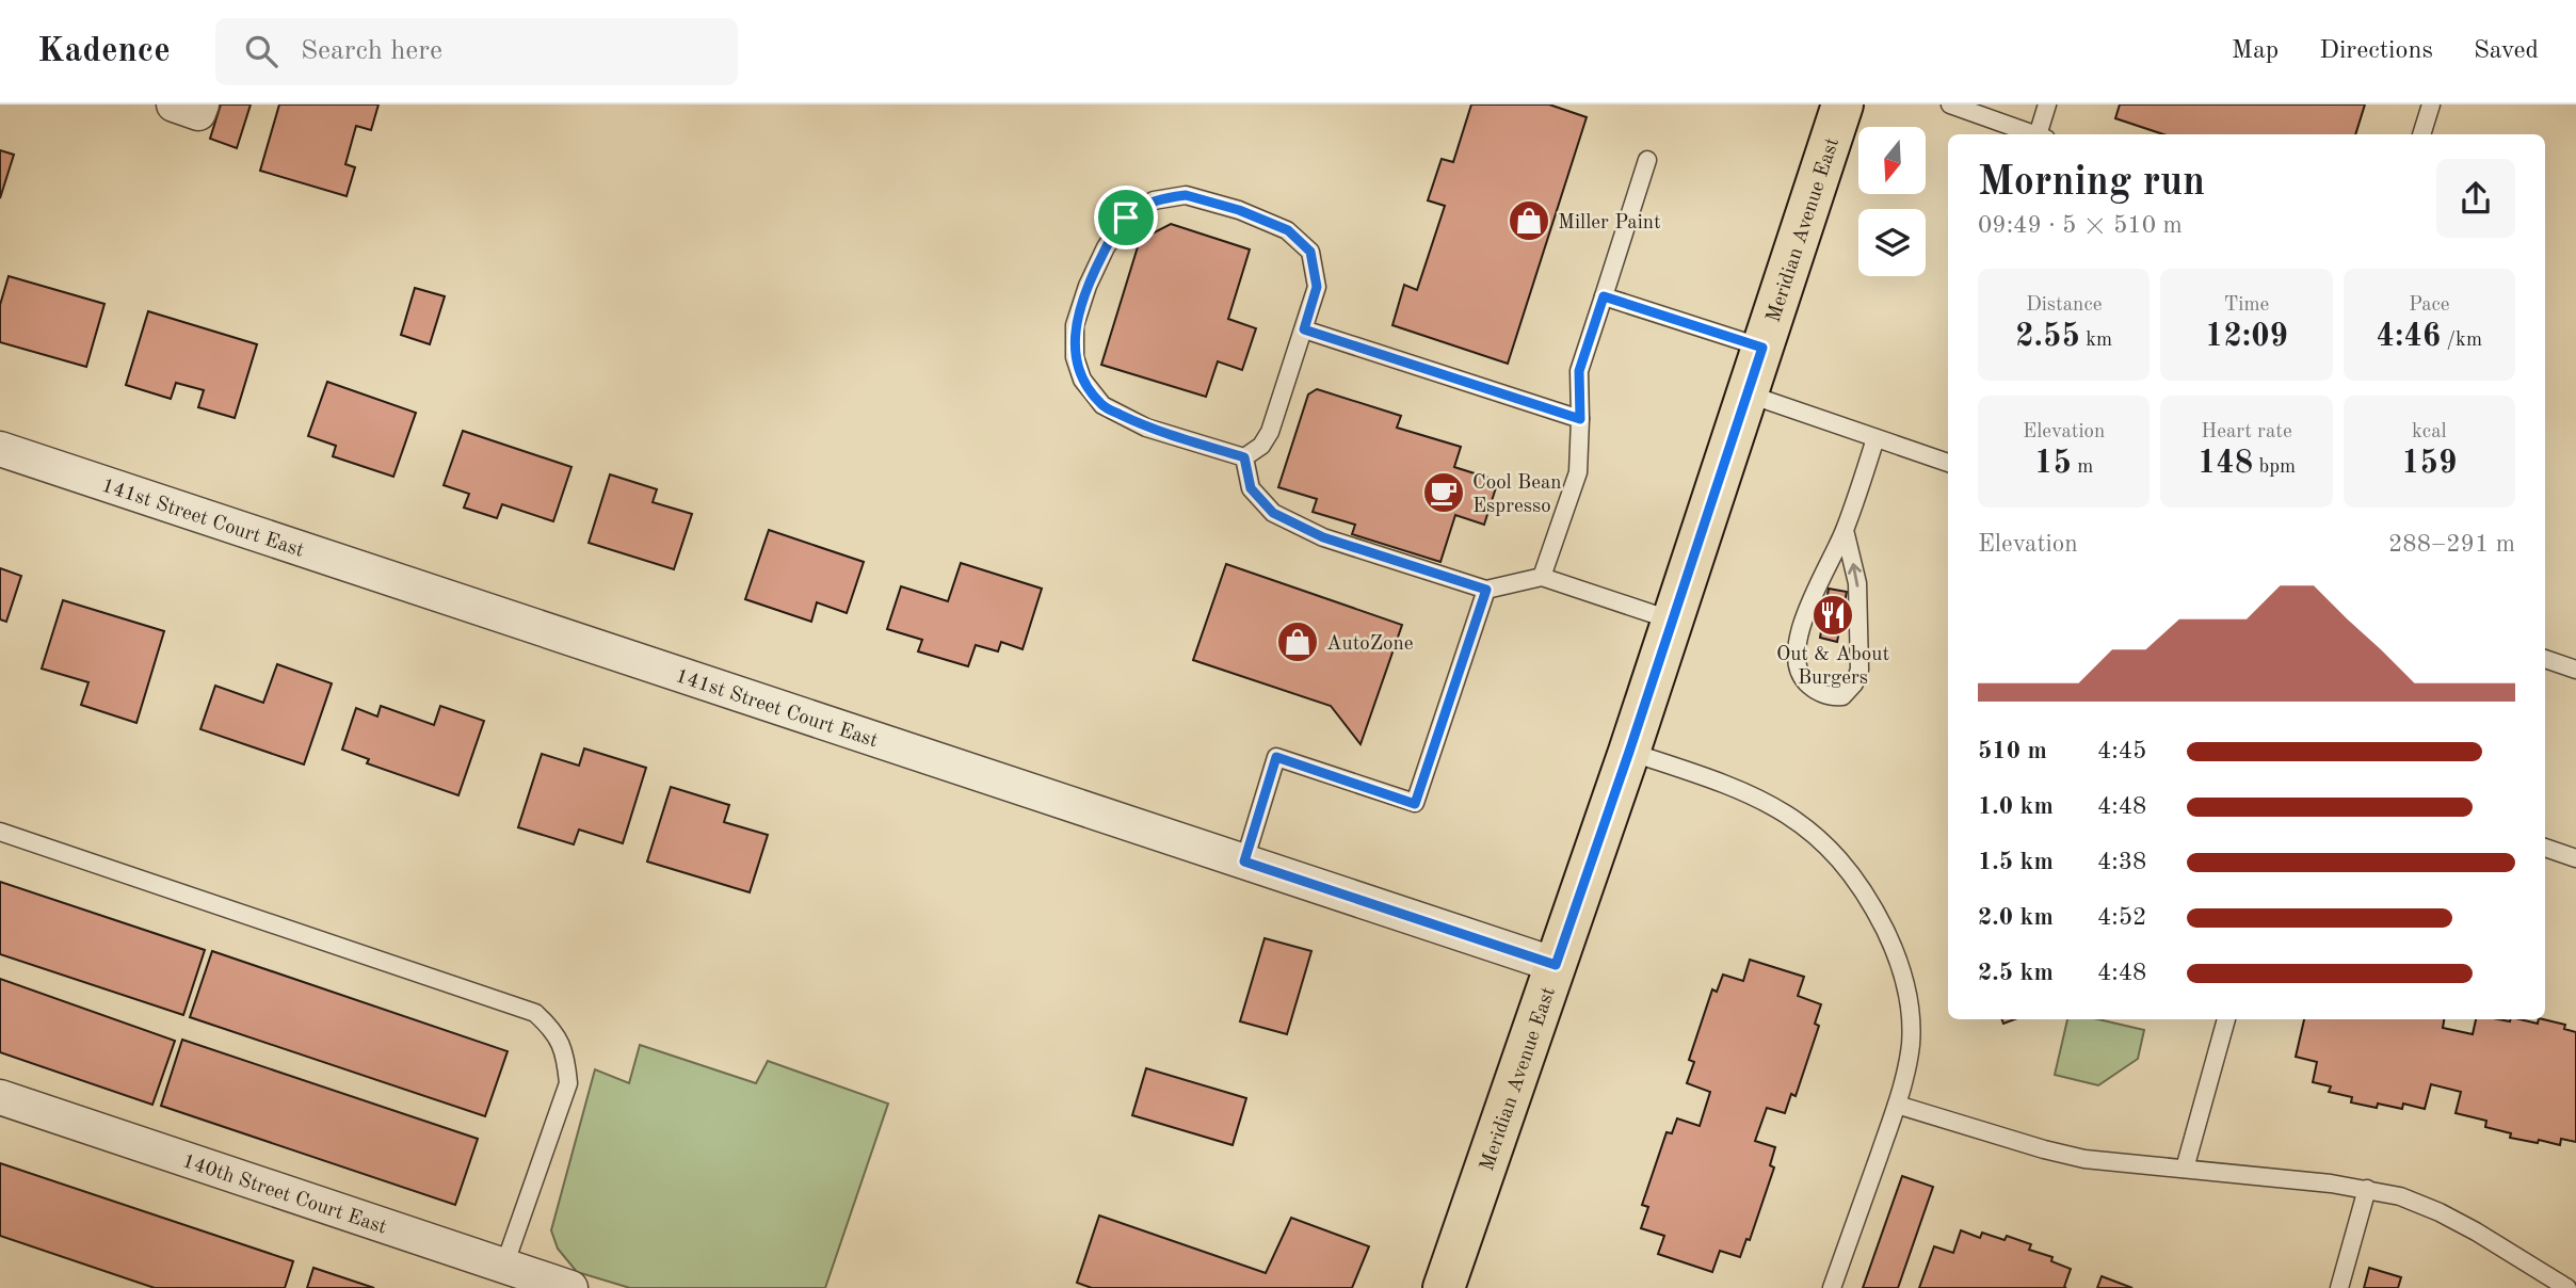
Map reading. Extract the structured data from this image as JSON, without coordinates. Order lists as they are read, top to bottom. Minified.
{"streets":{"main road":["Meridian Avenue East"],"street":["141st Street Court East","140th Street Court East"]},"crossings":[["Meridian Avenue East","141st Street Court East"]],"places":{"shop":["Miller Paint","AutoZone"],"cafe":["Cool Bean Espresso"],"restaurant":["Out & About Burgers"]},"north":"bottom","page":{"header":"Kadence","search":"Search here","nav":["Map","Directions","Saved"],"heading":["Morning run","09:49 · 5 × 510 m"],"stats":[["Distance","2.55 km"],["Time","12:09"],["Pace","4:46 /km"],["Elevation","15 m"],["Heart rate","148 bpm"],["kcal","159"]],"chart":["Elevation","288–291 m"],"list":[{"name":"510 m","note":"4:45"},{"name":"1.0 km","note":"4:48"},{"name":"1.5 km","note":"4:38"},{"name":"2.0 km","note":"4:52"},{"name":"2.5 km","note":"4:48"}]}}
